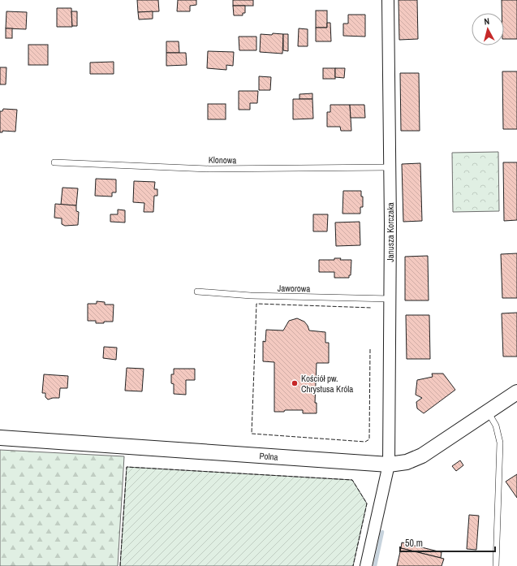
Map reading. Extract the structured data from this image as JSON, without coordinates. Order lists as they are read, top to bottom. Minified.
{"streets":{"street":["Janusza Korczaka","Polna"],"lane":["Klonowa","Jaworowa"]},"crossings":[["Klonowa","Janusza Korczaka"],["Janusza Korczaka","Jaworowa"],["Janusza Korczaka","Polna"]],"places":["Kościół pw. Chrystusa Króla"],"scale_bar":"50 m","north":"top"}
